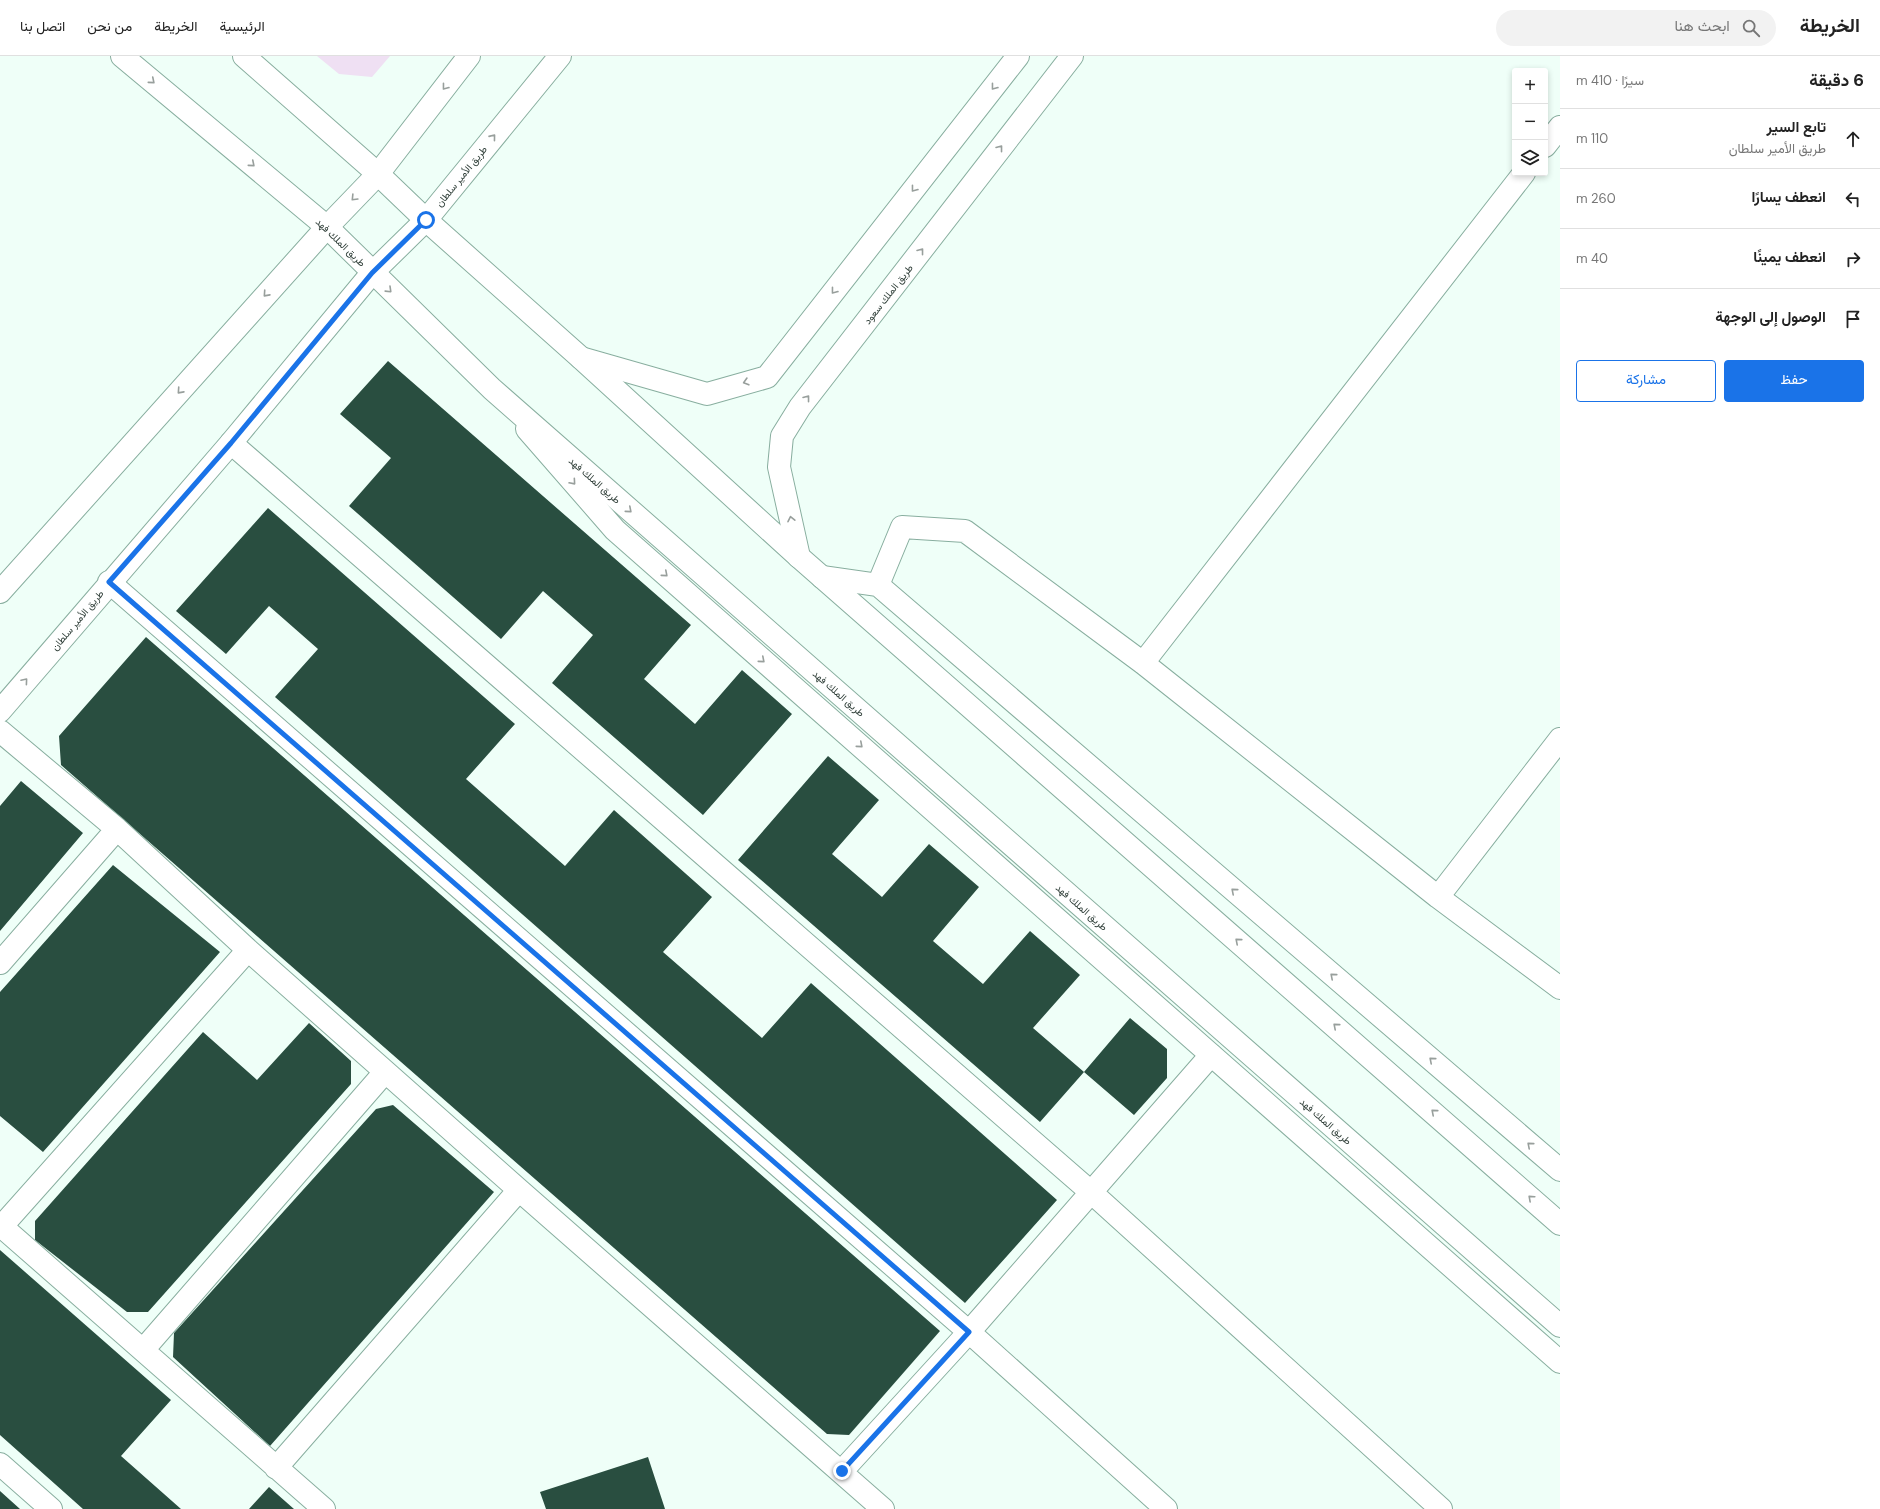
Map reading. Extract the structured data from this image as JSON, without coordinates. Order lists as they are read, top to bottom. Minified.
{"streets":{"main road":["طريق الأمير سلطان","طريق الملك فهد","طريق الملك سعود"]},"crossings":[["طريق الأمير سلطان","طريق الملك فهد"]],"one_way":["طريق الملك سعود"],"page":{"header":"الخريطة","search":"ابحث هنا","nav":["الرئيسية","الخريطة","من نحن","اتصل بنا"],"heading":["6 دقيقة","سيرًا · 410 m"],"map_buttons":["+","−"],"list":[["تابع السير","طريق الأمير سلطان","110 m"],["انعطف يسارًا","260 m"],["انعطف يمينًا","40 m"],"الوصول إلى الوجهة"],"buttons":["حفظ","مشاركة"]}}
